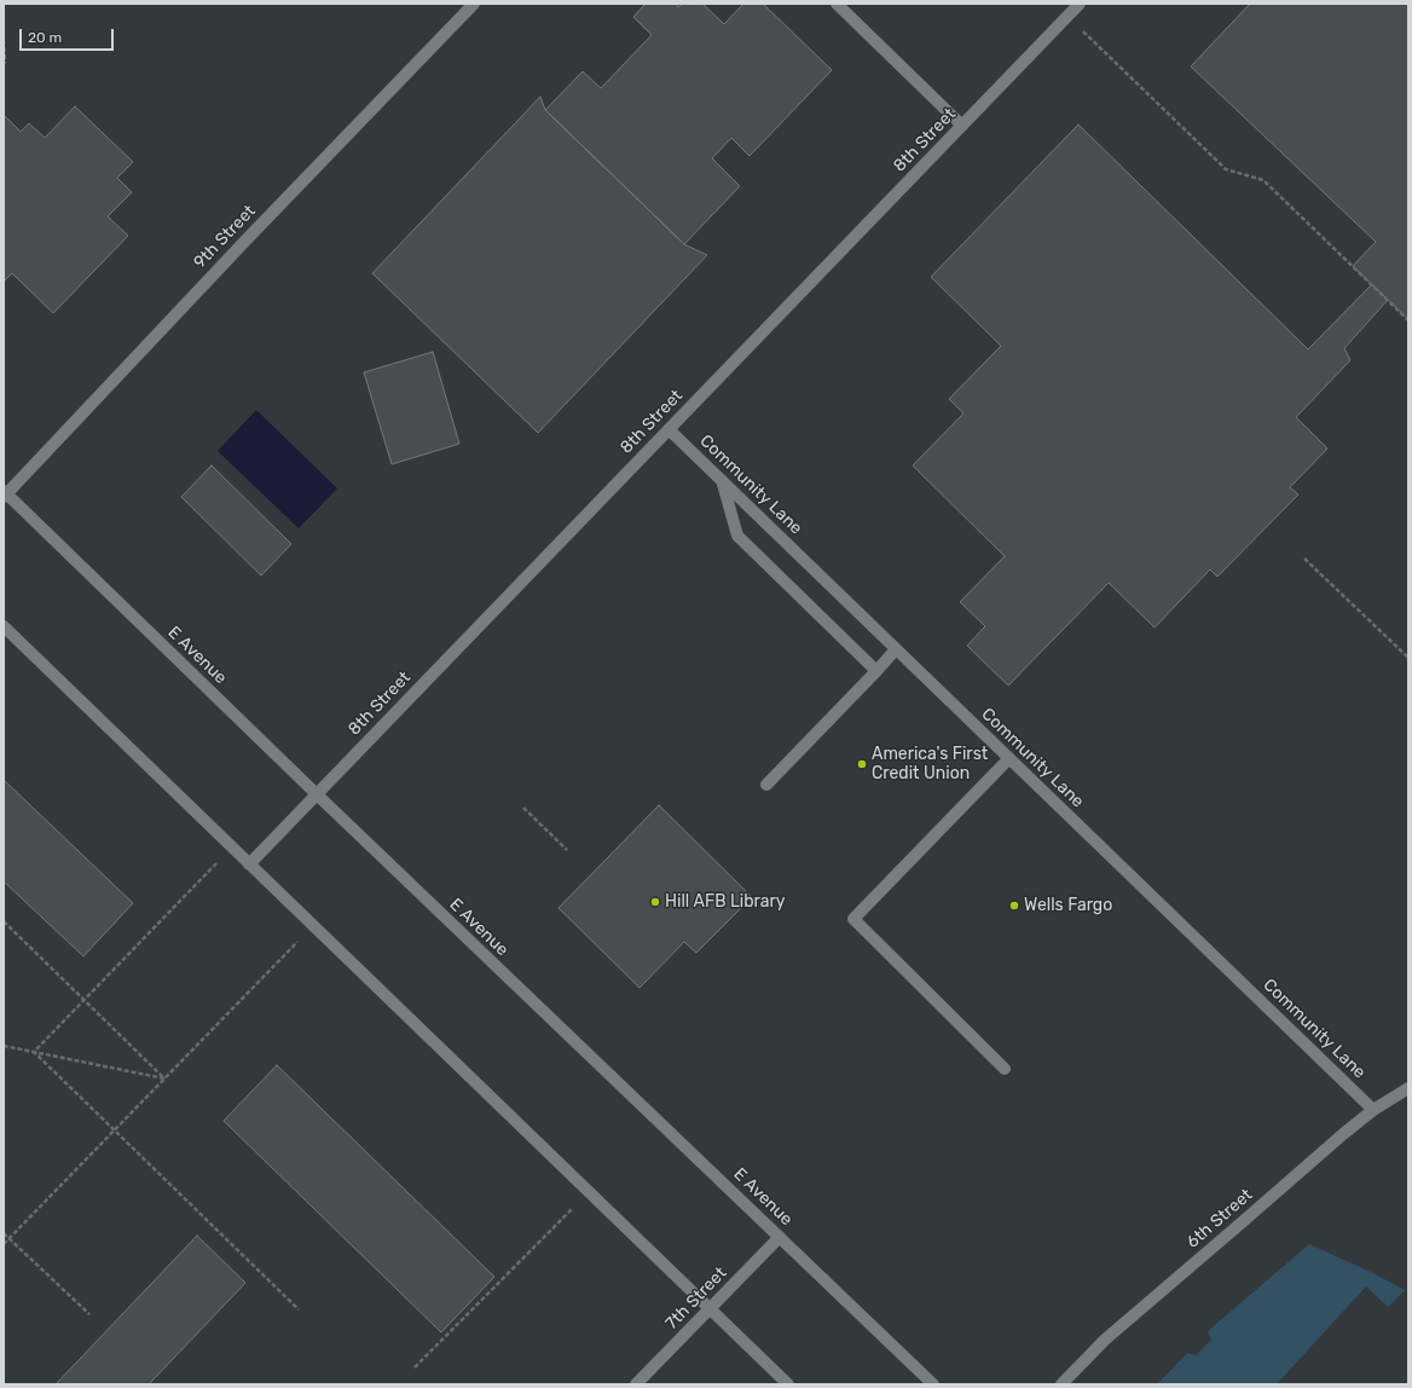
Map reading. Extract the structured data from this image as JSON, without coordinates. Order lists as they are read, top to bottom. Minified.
{"streets":{"lane":["8th Street","9th Street","Community Lane","E Avenue","6th Street","7th Street"]},"crossings":[["8th Street","Community Lane"],["8th Street","E Avenue"],["9th Street","E Avenue"],["Community Lane","6th Street"],["E Avenue","7th Street"]],"places":["America's First Credit Union","Hill AFB Library","Wells Fargo"],"scale_bar":"20 m"}
